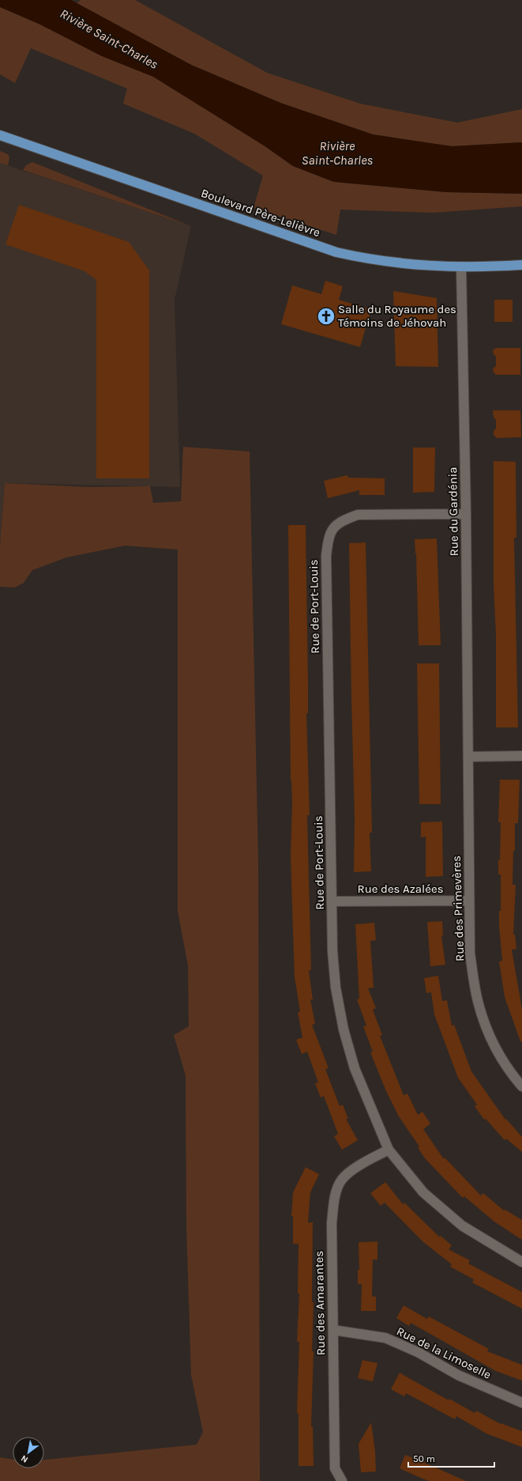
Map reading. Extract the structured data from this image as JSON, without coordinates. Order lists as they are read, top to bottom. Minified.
{"streets":{"main road":["Boulevard Père-Lelièvre"],"street":["Rue du Gardénia","Rue de Port-Louis","Rue des Azalées","Rue des Primevères","Rue des Amarantes","Rue de la Limoselle"]},"crossings":[["Boulevard Père-Lelièvre","Rue du Gardénia"],["Rue du Gardénia","Rue de Port-Louis"],["Rue du Gardénia","Rue des Primevères"],["Rue de Port-Louis","Rue des Azalées"],["Rue de Port-Louis","Rue des Amarantes"],["Rue des Azalées","Rue des Primevères"],["Rue des Amarantes","Rue de la Limoselle"]],"water":["Rivière Saint-Charles"],"places":{"church":["Salle du Royaume des Témoins de Jéhovah"]},"scale_bar":"50 m","north":"bottom left"}
